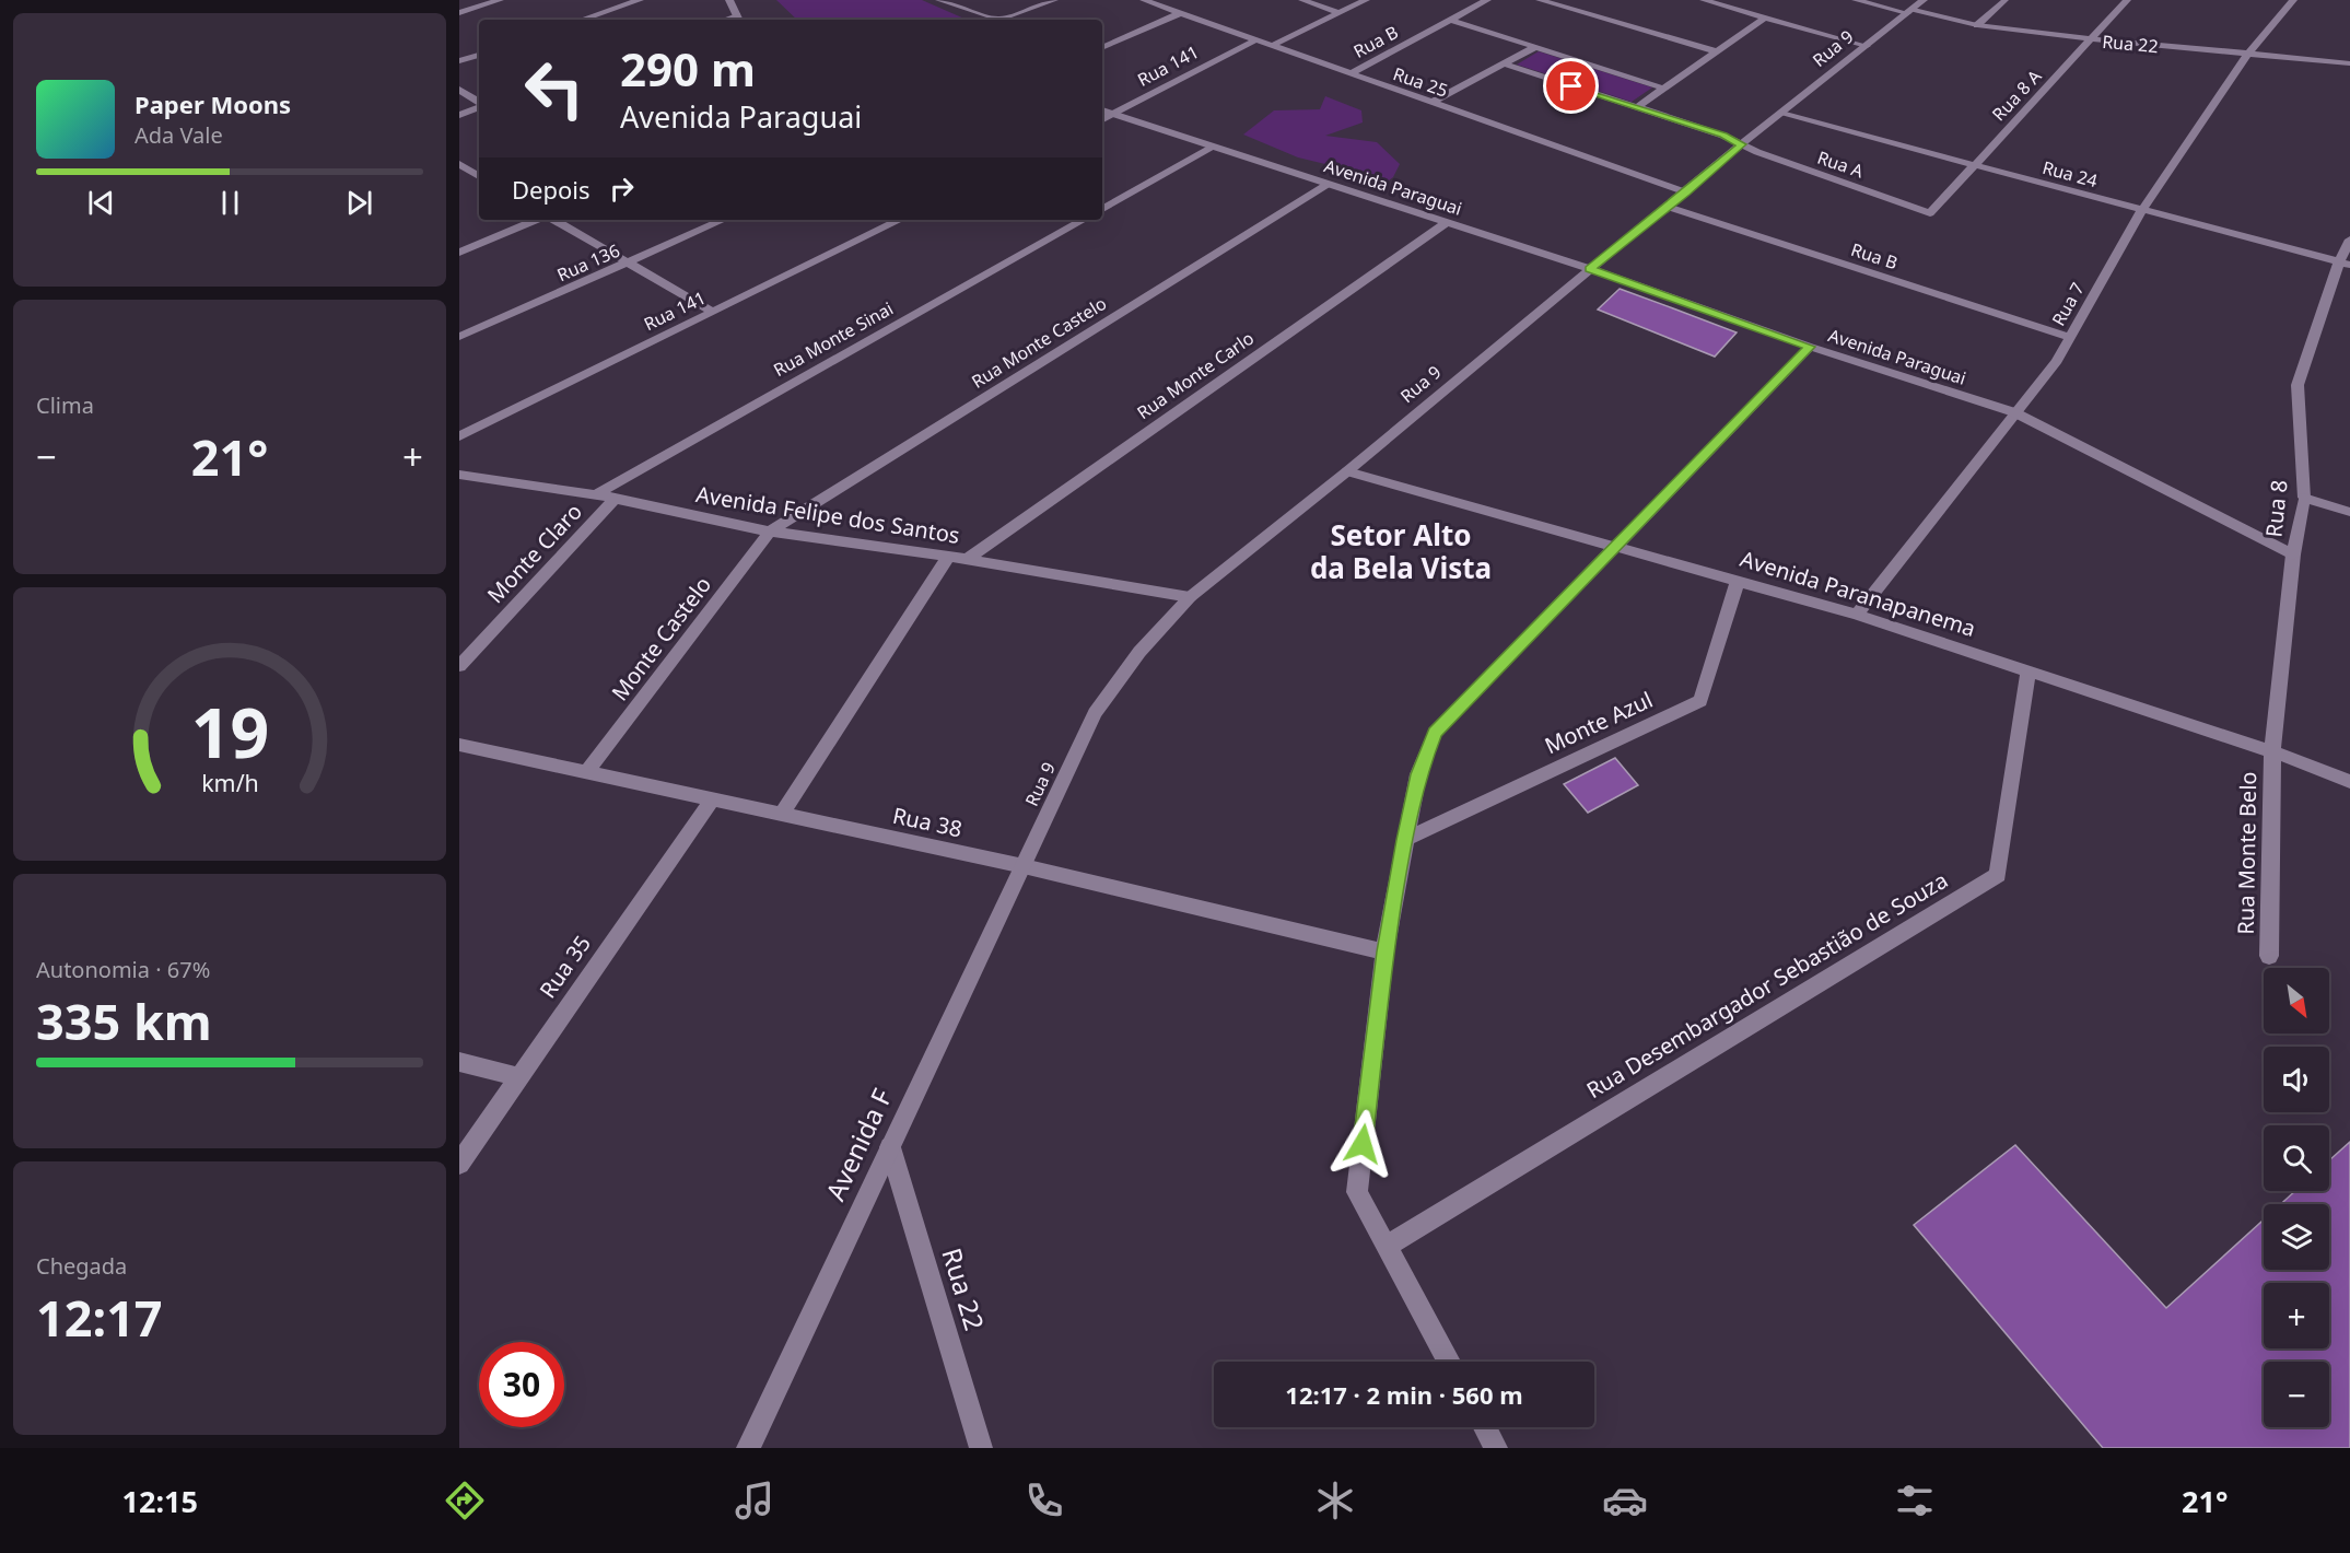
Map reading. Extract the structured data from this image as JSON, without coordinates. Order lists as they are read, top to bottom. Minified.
{"streets":{"street":["Rua B","Rua 22","Rua 9","Rua 141","Rua 25","Rua 8 A","Rua A","Rua 24","Avenida Paraguai","Rua 136","Rua 7","Rua Monte Sinai","Rua Monte Castelo","Rua Monte Carlo","Rua 8","Avenida Felipe dos Santos","Monte Claro","Avenida Paranapanema","Monte Castelo","Monte Azul","Rua 38","Rua Monte Belo","Rua 35","Rua Desembargador Sebastião de Souza","Avenida F"]},"crossings":[["Rua B","Rua 9"],["Rua B","Rua 25"],["Rua B","Rua 7"],["Rua 22","Rua 9"],["Rua 22","Rua 8 A"],["Rua 22","Rua 7"],["Rua 22","Avenida F"],["Rua 9","Rua 25"],["Rua 9","Rua A"],["Rua 9","Rua 24"],["Rua 9","Avenida Paraguai"],["Rua 9","Avenida Felipe dos Santos"],["Rua 9","Avenida Paranapanema"],["Rua 9","Rua 38"],["Rua 9","Avenida F"],["Rua 141","Rua 25"],["Rua 141","Avenida Paraguai"],["Rua 8 A","Rua A"],["Rua 8 A","Rua 24"],["Rua 24","Rua 7"],["Rua 24","Rua 8"],["Avenida Paraguai","Rua 7"],["Avenida Paraguai","Rua Monte Castelo"],["Avenida Paraguai","Rua Monte Carlo"],["Avenida Paraguai","Rua 8"],["Rua 7","Avenida Paranapanema"],["Rua Monte Sinai","Avenida Felipe dos Santos"],["Rua Monte Castelo","Avenida Felipe dos Santos"],["Rua Monte Castelo","Monte Castelo"],["Rua Monte Carlo","Avenida Felipe dos Santos"],["Rua 8","Avenida Paranapanema"],["Rua 8","Rua Monte Belo"],["Avenida Felipe dos Santos","Monte Claro"],["Avenida Felipe dos Santos","Monte Castelo"],["Avenida Paranapanema","Monte Azul"],["Avenida Paranapanema","Rua Monte Belo"],["Avenida Paranapanema","Rua Desembargador Sebastião de Souza"],["Monte Castelo","Rua 38"],["Rua 38","Rua 35"],["Rua 38","Avenida F"]],"districts":["Setor Alto da Bela Vista"],"north":"bottom right","page":{"turn":["290 m","Avenida Paraguai"],"song":["Paper Moons","Ada Vale"],"then":"Depois","tile":["Clima",["Autonomia · 67%","335 km"],["Chegada","12:17"]],"heat":["−","21°","+"],"map_buttons":["+","−"],"limit":"30","trip":"12:17 · 2 min · 560 m","tabs":["12:15","21°"],"gauge":["19","km/h"]}}
